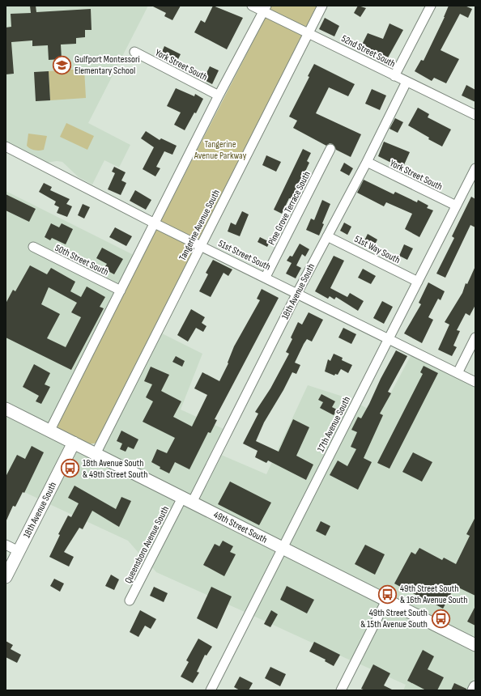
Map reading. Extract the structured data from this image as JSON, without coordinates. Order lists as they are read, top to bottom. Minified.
{"streets":{"main road":["18th Avenue South","49th Street South"],"street":["52nd Street South","York Street South","Pine Grove Terrace South","Tangerine Avenue South","51st Way South","51st Street South","50th Street South","17th Avenue South","Queensboro Avenue South"]},"crossings":[["52nd Street South","Tangerine Avenue South"],["52nd Street South","18th Avenue South"],["York Street South","18th Avenue South"],["York Street South","17th Avenue South"],["Pine Grove Terrace South","51st Street South"],["Tangerine Avenue South","51st Street South"],["Tangerine Avenue South","49th Street South"],["51st Way South","18th Avenue South"],["51st Way South","17th Avenue South"],["51st Street South","18th Avenue South"],["51st Street South","17th Avenue South"],["18th Avenue South","49th Street South"],["18th Avenue South","Queensboro Avenue South"],["17th Avenue South","49th Street South"],["49th Street South","Queensboro Avenue South"]],"parks":["Tangerine Avenue Parkway"],"places":{"school or university":["Gulfport Montessori Elementary School"],"bus stop":["18th Avenue South & 49th Street South","49th Street South & 16th Avenue South","49th Street South & 15th Avenue South"]}}
